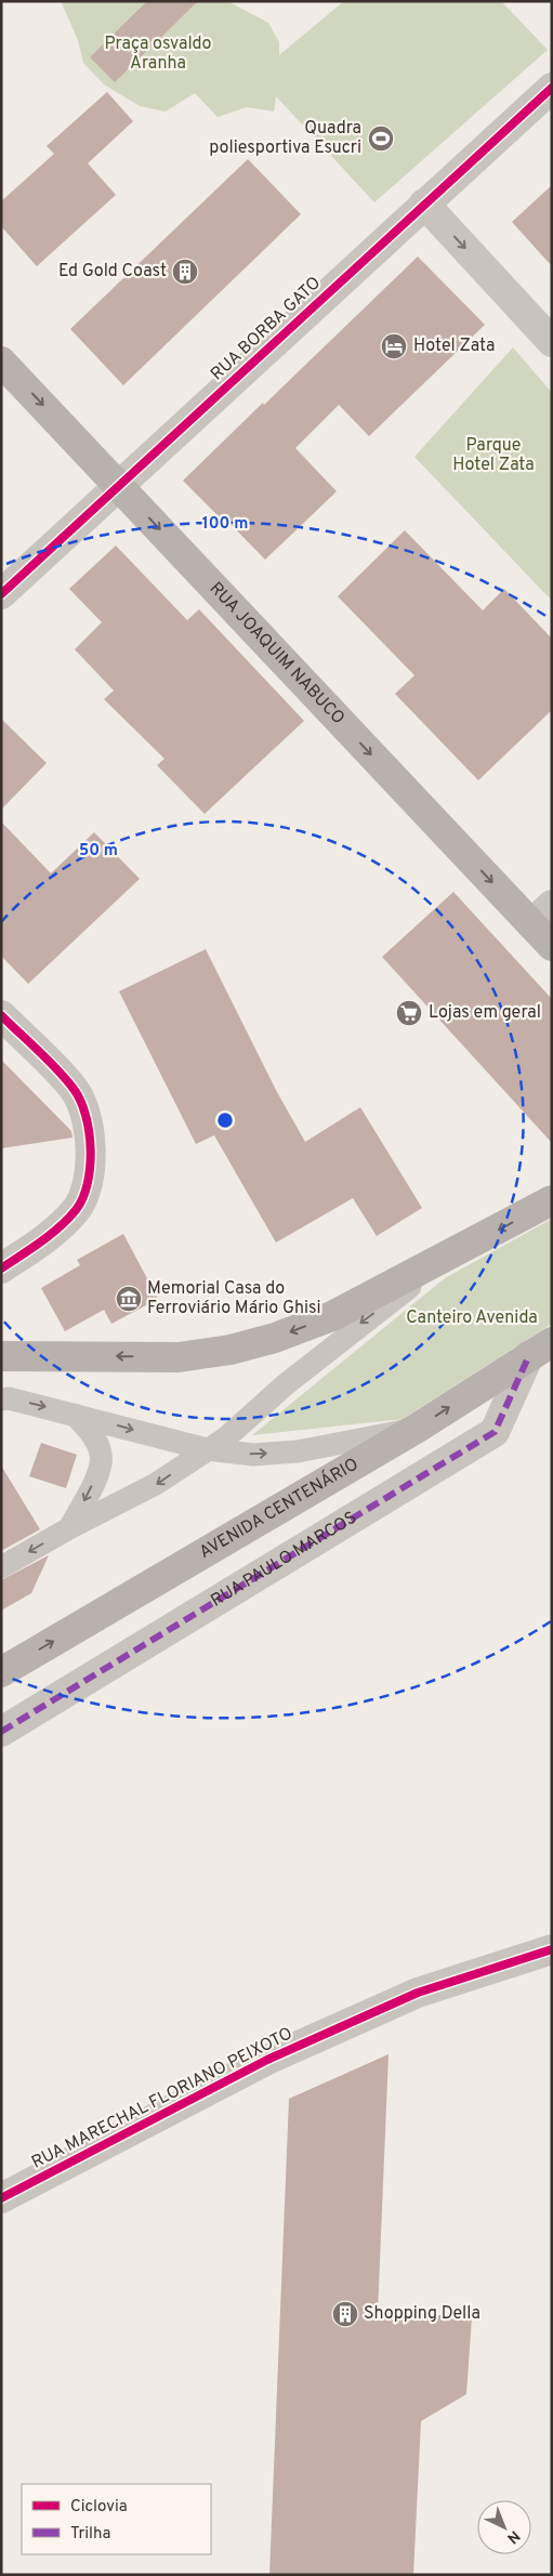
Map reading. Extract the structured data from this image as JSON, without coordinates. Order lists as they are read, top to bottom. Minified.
{"streets":{"main road":["RUA JOAQUIM NABUCO","AVENIDA CENTENÁRIO"],"street":["RUA BORBA GATO","RUA PAULO MARCOS","RUA MARECHAL FLORIANO PEIXOTO"]},"crossings":[["RUA BORBA GATO","RUA JOAQUIM NABUCO"],["AVENIDA CENTENÁRIO","RUA PAULO MARCOS"]],"one_way":["RUA JOAQUIM NABUCO"],"parks":["Praça osvaldo Aranha","Parque Hotel Zata","Canteiro Avenida"],"places":{"sports":["Quadra poliesportiva Esucri"],"building":["Ed Gold Coast","Shopping Della"],"hotel":["Hotel Zata"],"supermarket":["Lojas em geral"],"museum":["Memorial Casa do Ferroviário Mário Ghisi"]},"legend":["Ciclovia","Trilha"],"north":"bottom right","rings":["100 m","50 m"]}
